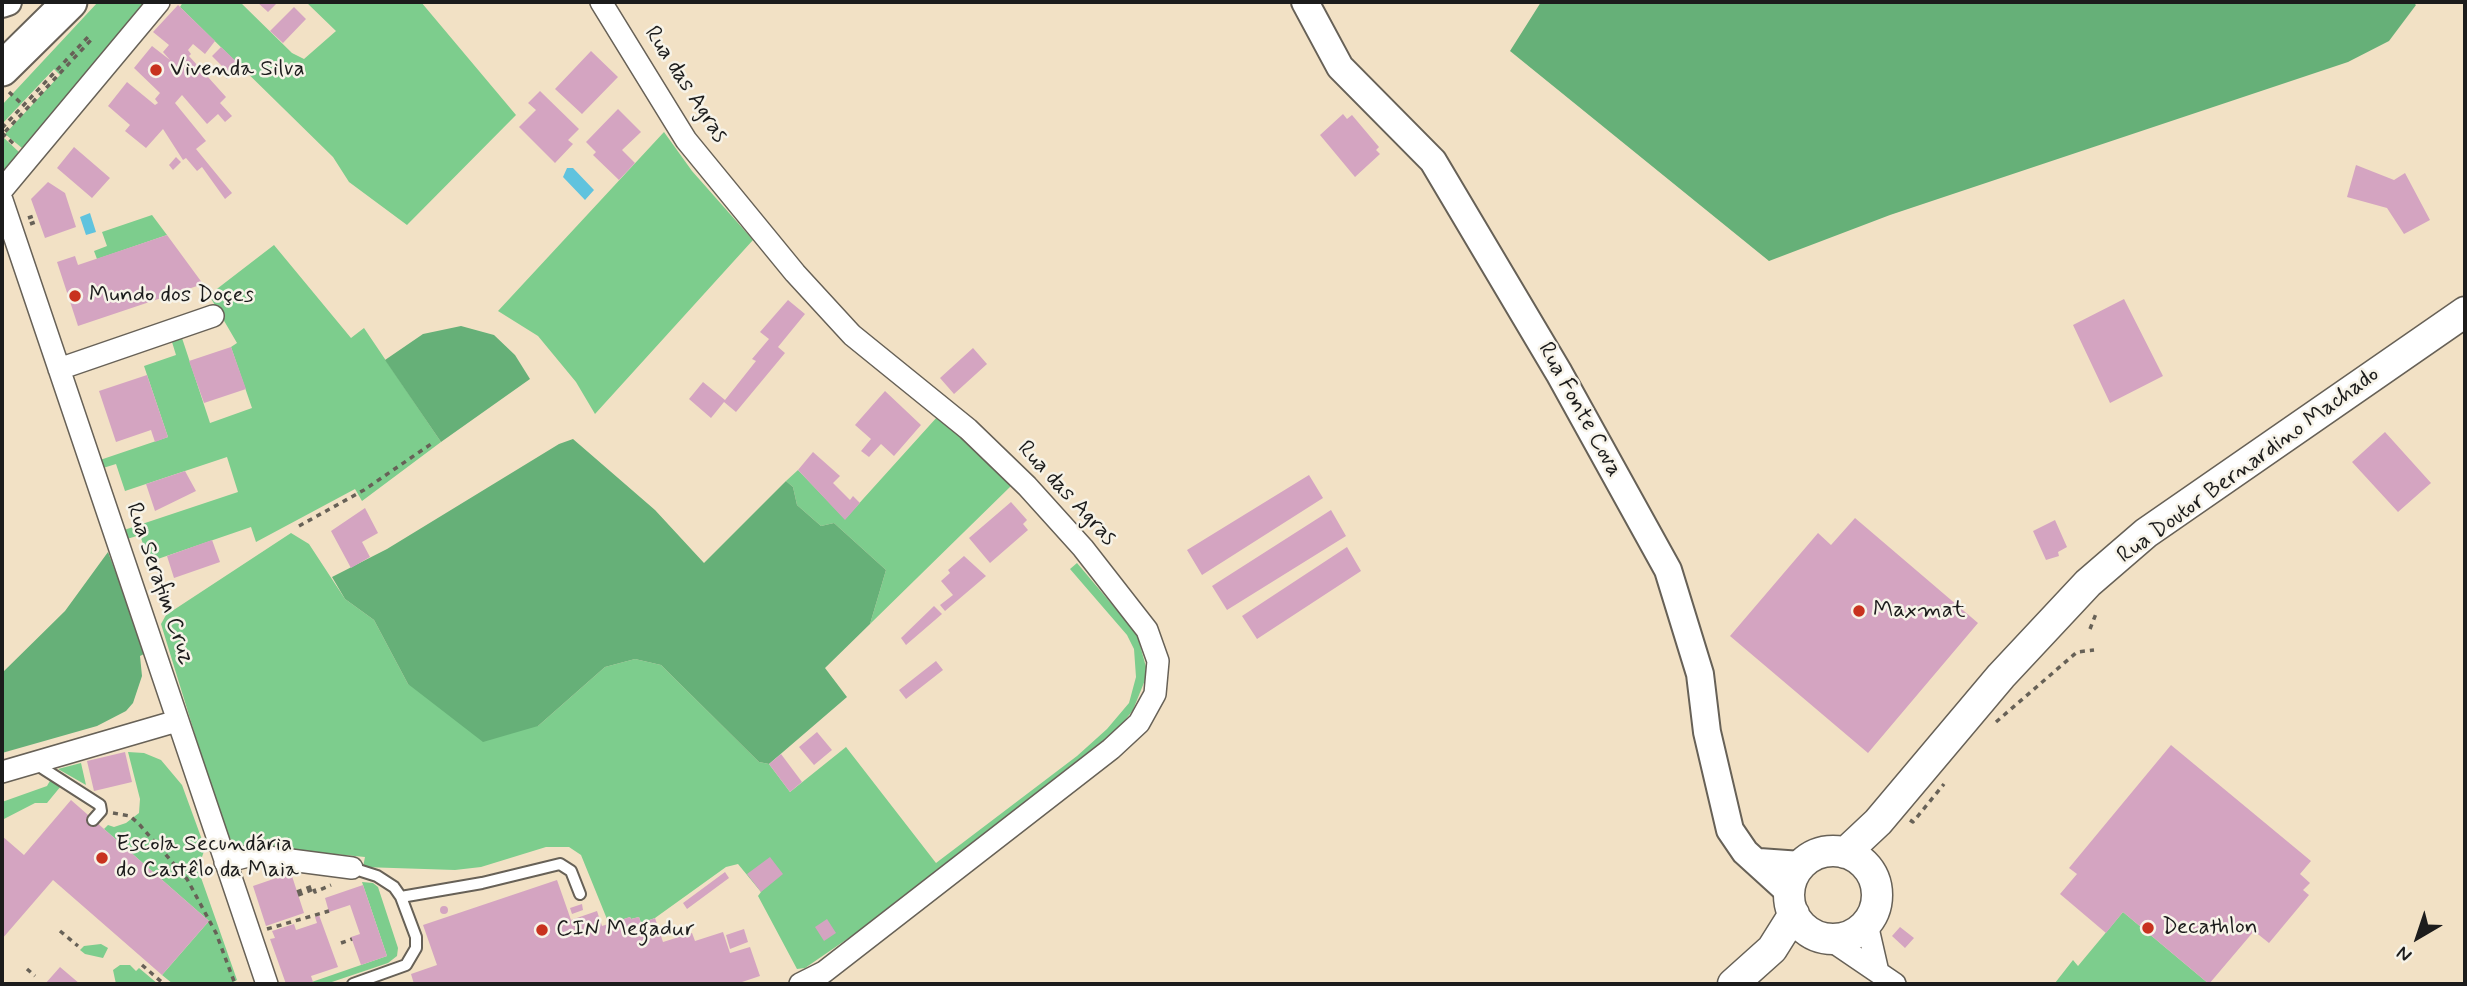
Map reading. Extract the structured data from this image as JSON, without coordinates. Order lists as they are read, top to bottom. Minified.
{"streets":{"main road":["Rua Doutor Bernardino Machado"],"street":["Rua das Agras","Rua Fonte Cova","Rua Serafim Cruz"]},"crossings":[["Rua Fonte Cova","Rua Doutor Bernardino Machado"]],"places":["Vivenda Silva","Mundo dos Doçes","Maxmat","Escola Secundária do Castêlo da Maia","Decathlon","CIN Megadur"],"north":"bottom left"}
